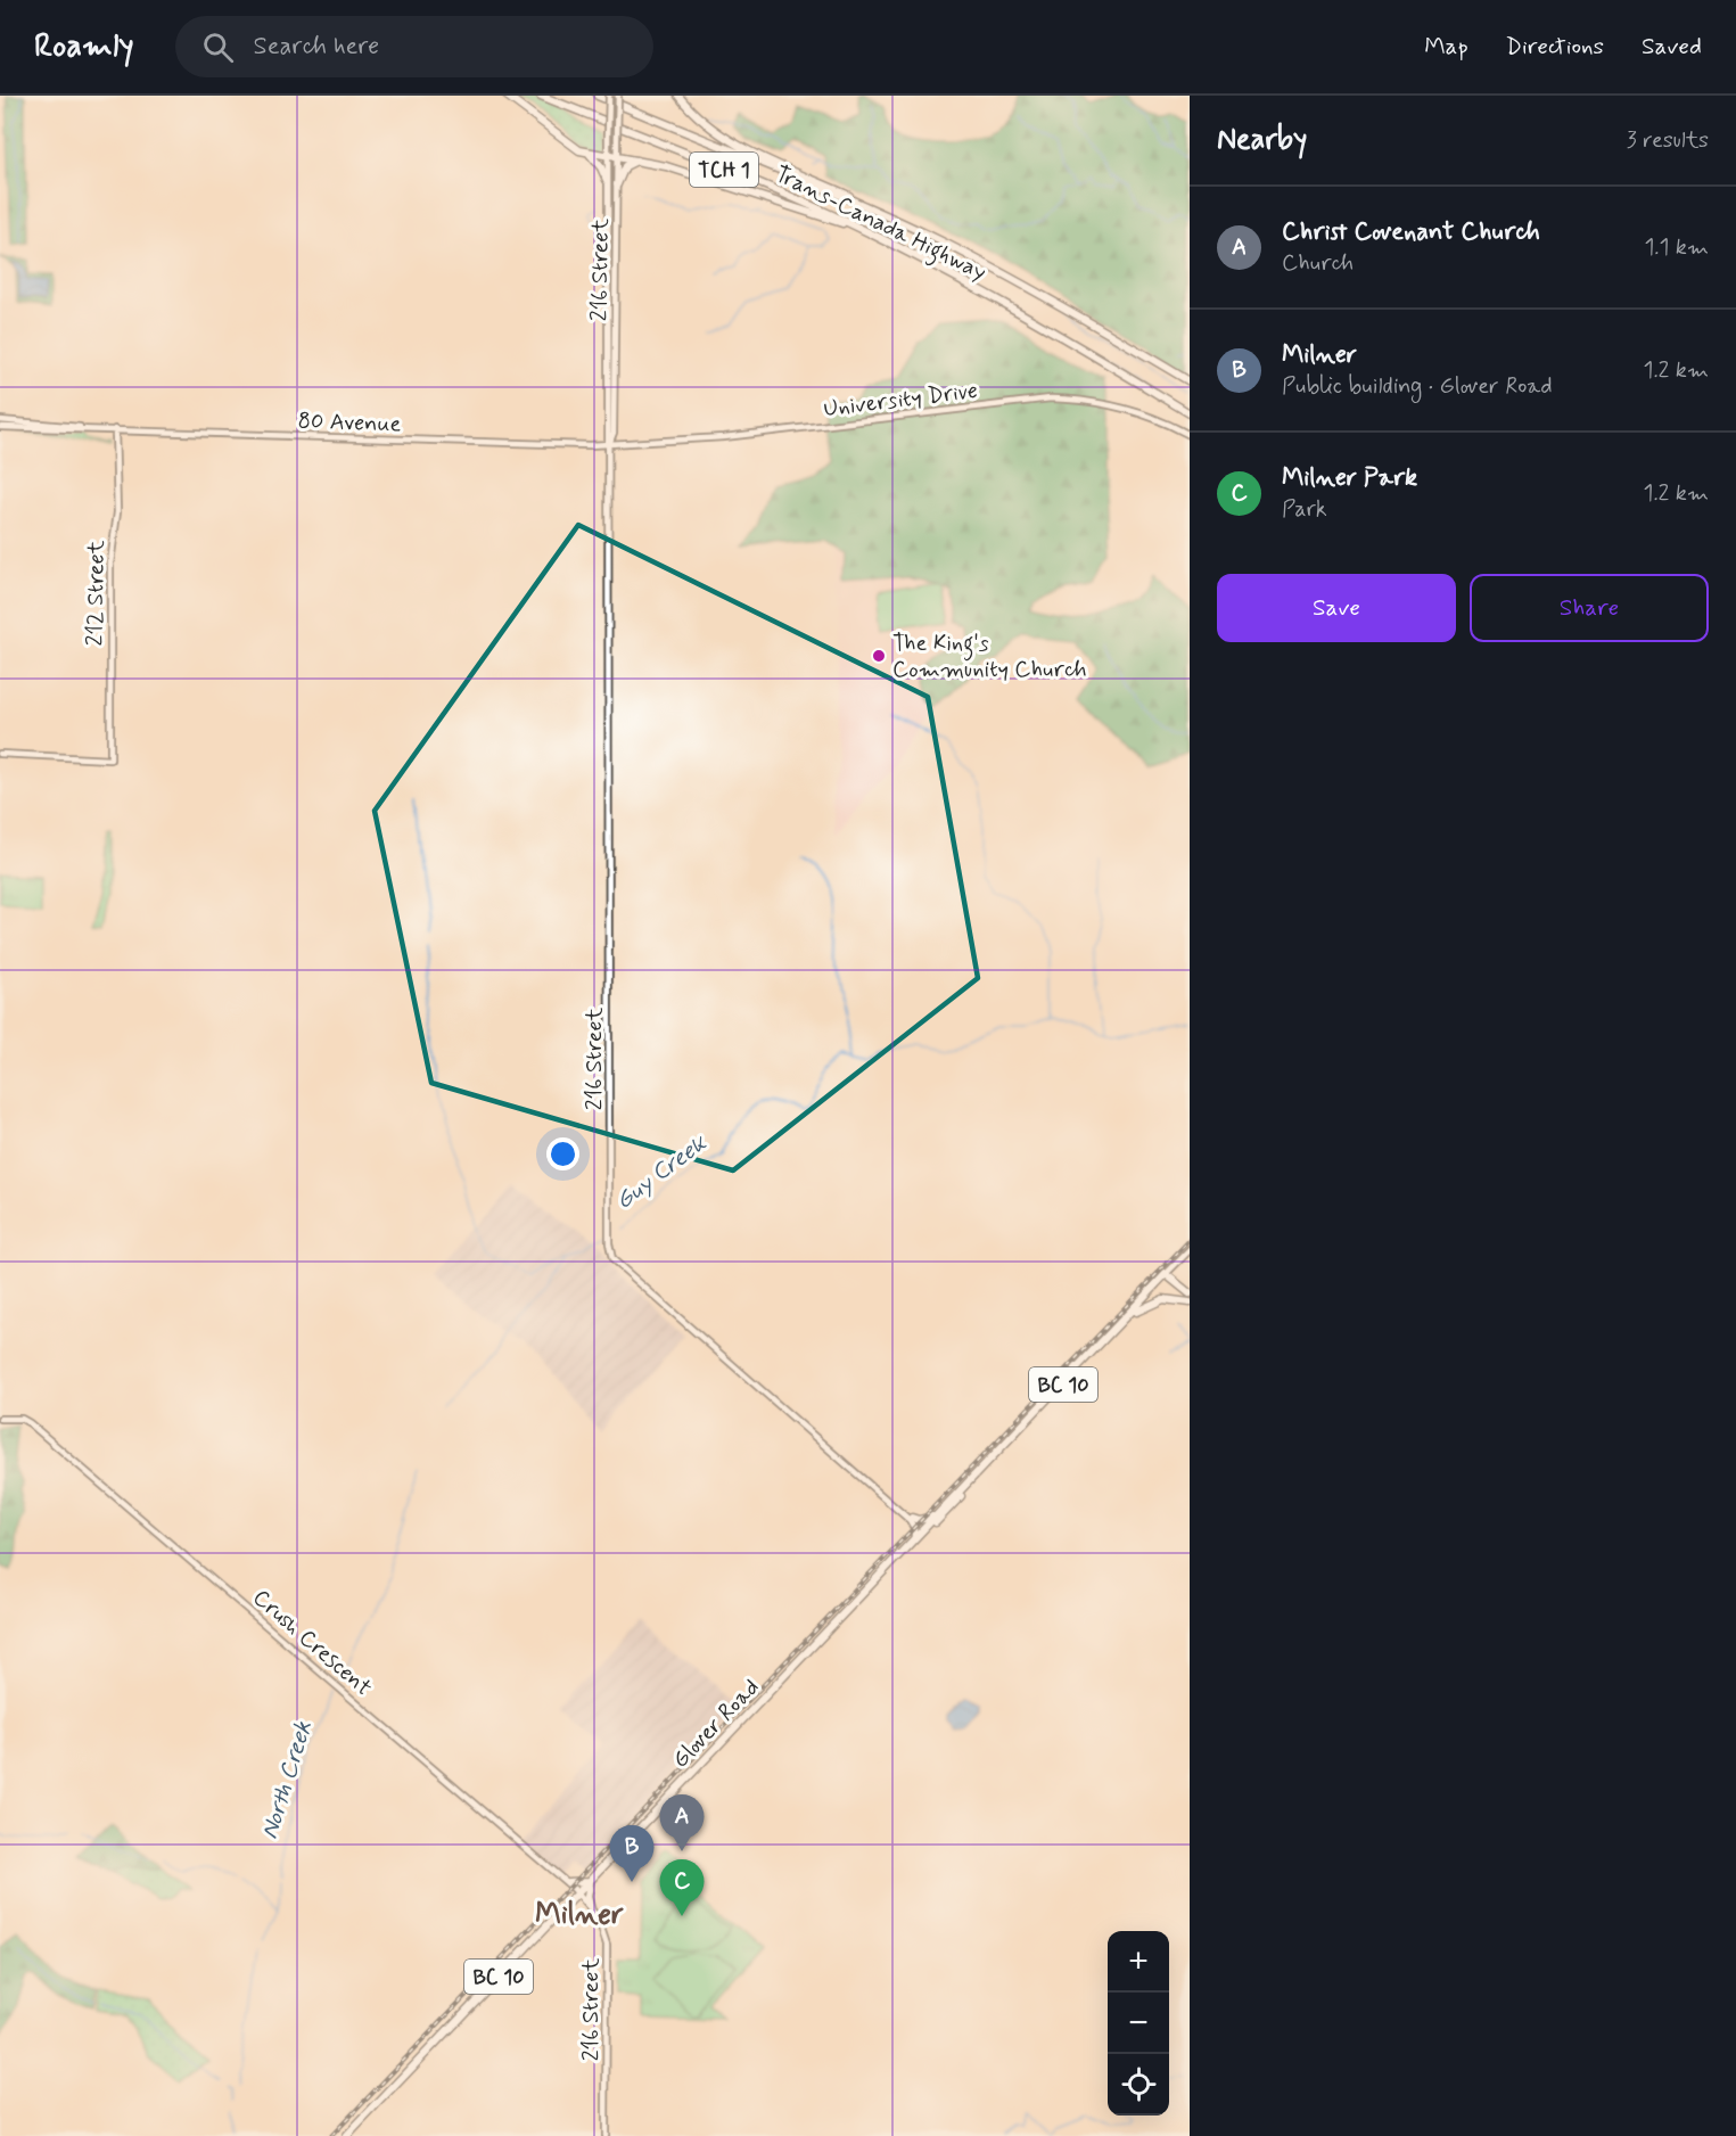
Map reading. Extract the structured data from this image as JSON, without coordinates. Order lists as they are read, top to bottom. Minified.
{"streets":{"highway":["TCH 1","Trans-Canada Highway","BC 10","Glover Road"],"main road":["216 Street","University Drive","80 Avenue","212 Street","Crush Crescent"]},"crossings":[["216 Street","University Drive"],["216 Street","80 Avenue"],["216 Street","Crush Crescent"],["216 Street","Glover Road"],["University Drive","80 Avenue"],["80 Avenue","212 Street"],["Crush Crescent","Glover Road"]],"districts":["Milner"],"water":["Guy Creek","North Creek"],"places":["The King's Community Church"],"page":{"header":"Roamly","search":"Search here","nav":["Map","Directions","Saved"],"heading":["Nearby","3 results"],"list":[{"mark":"A","name":"Christ Covenant Church","note":"Church","value":"1.1 km"},{"mark":"B","name":"Milner","note":"Public building · Glover Road","value":"1.2 km"},{"mark":"C","name":"Milner Park","note":"Park","value":"1.2 km"}],"buttons":["Save","Share"],"pins":["A","B","C"],"map_buttons":["+","−"]}}
